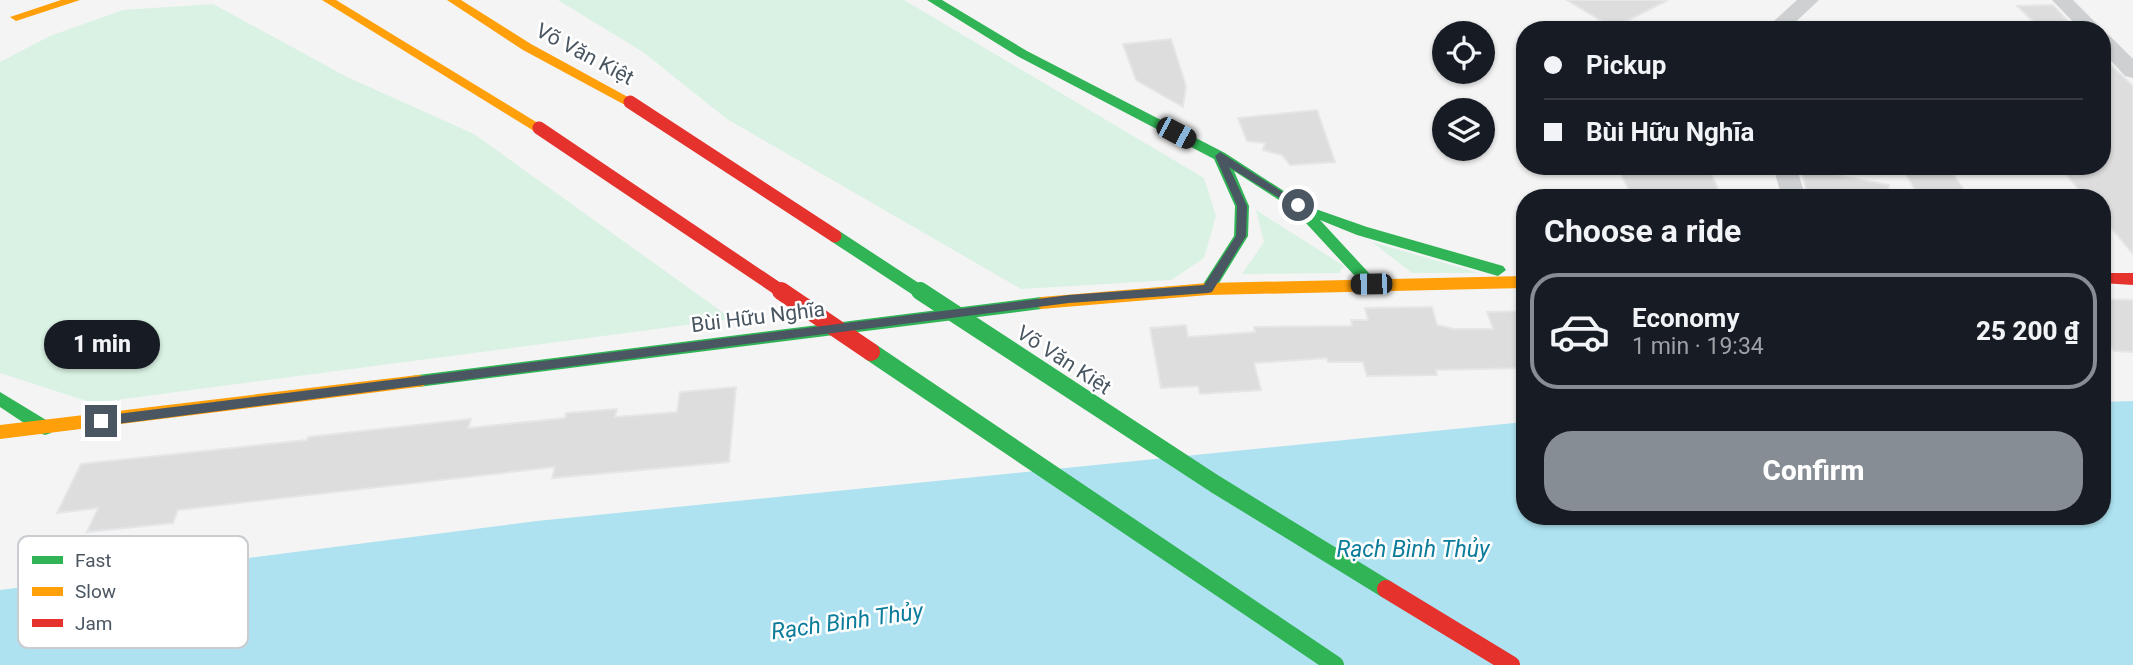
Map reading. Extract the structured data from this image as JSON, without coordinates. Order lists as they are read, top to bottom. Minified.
{"streets":{"main road":["Võ Văn Kiệt","Bùi Hữu Nghĩa"]},"water":["Rạch Bình Thủy"],"legend":["Fast","Slow","Jam"],"page":{"banner":["Pickup","Bùi Hữu Nghĩa"],"heading":"Choose a ride","list":[{"name":"Economy","note":"1 min · 19:34","value":"25 200 ₫"}],"bubble":"1 min","buttons":"Confirm"}}
